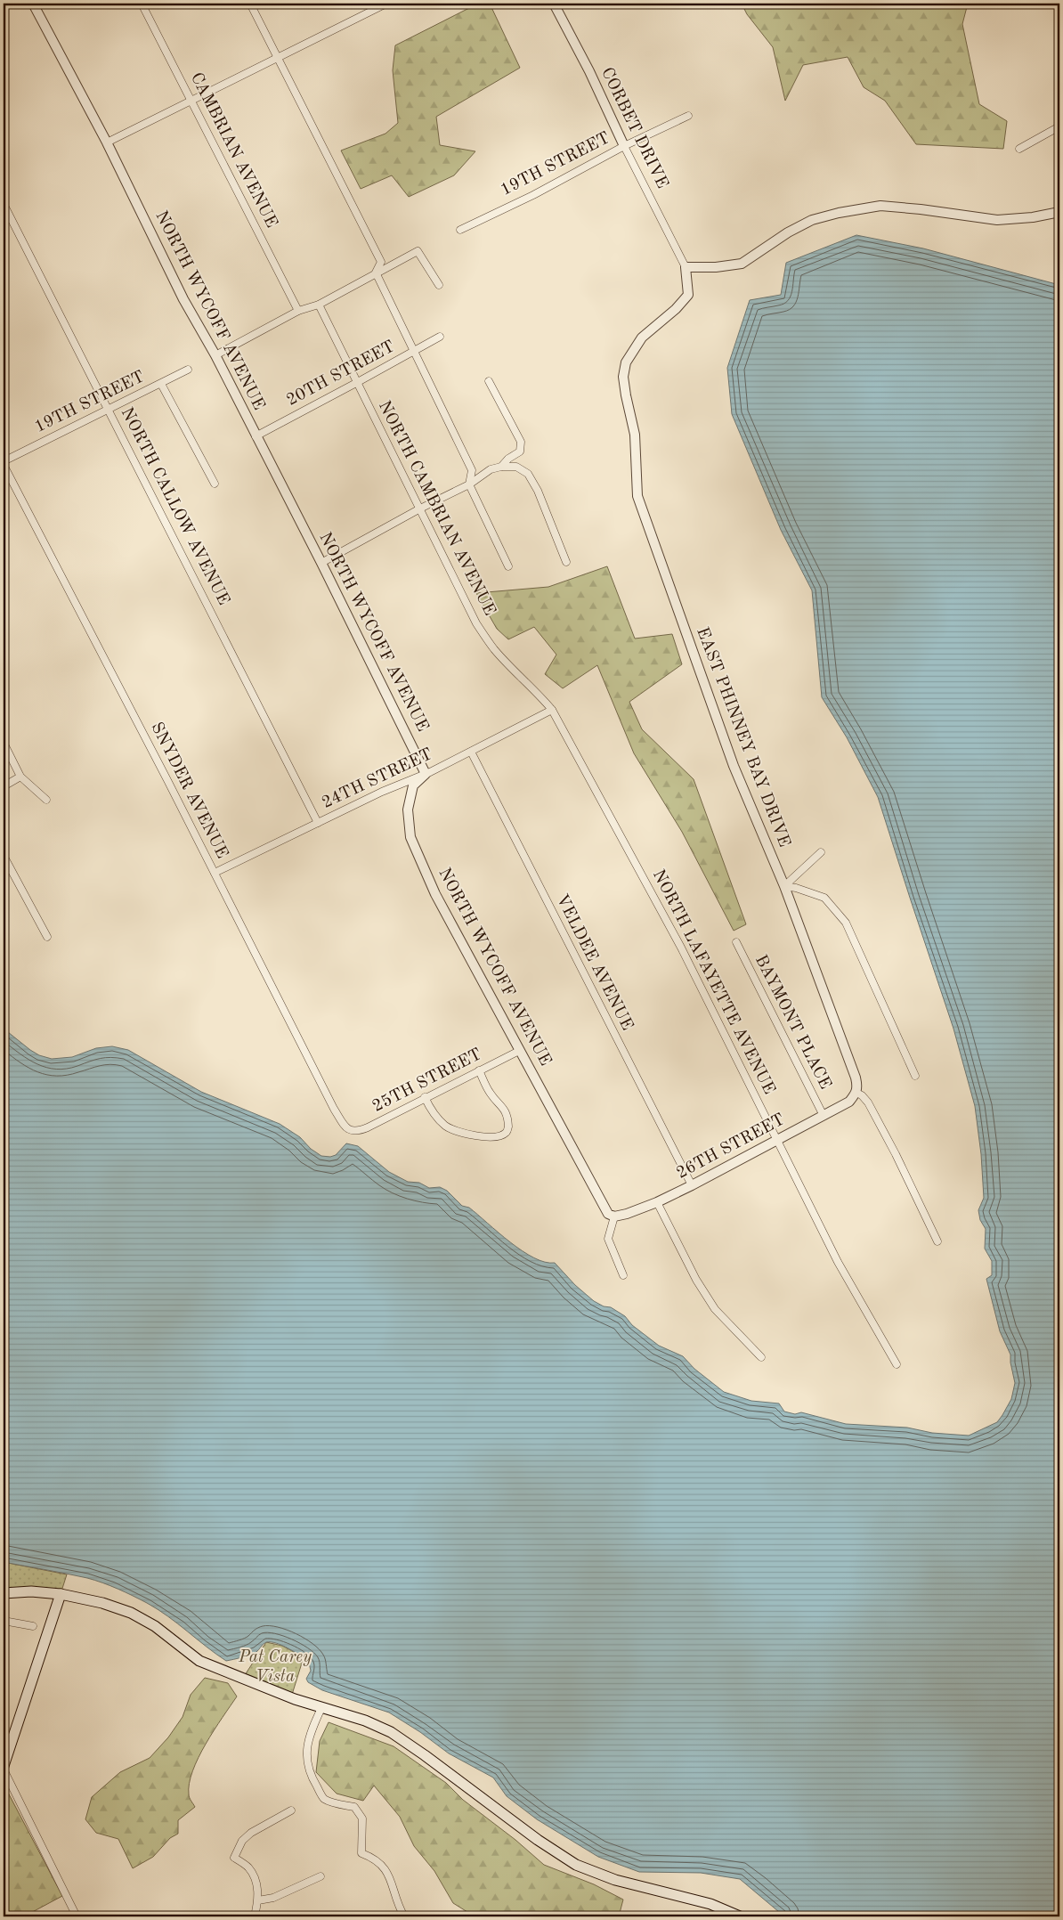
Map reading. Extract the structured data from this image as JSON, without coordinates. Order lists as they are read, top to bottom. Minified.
{"streets":{"street":["CORBET DRIVE","CAMBRIAN AVENUE","19TH STREET","NORTH WYCOFF AVENUE","20TH STREET","NORTH CALLOW AVENUE","NORTH CAMBRIAN AVENUE","EAST PHINNEY BAY DRIVE","24TH STREET","SNYDER AVENUE","VELDEE AVENUE","NORTH LAFAYETTE AVENUE","BAYMONT PLACE","25TH STREET","26TH STREET"]},"crossings":[["CORBET DRIVE","19TH STREET"],["CORBET DRIVE","EAST PHINNEY BAY DRIVE"],["19TH STREET","NORTH CALLOW AVENUE"],["NORTH WYCOFF AVENUE","20TH STREET"],["NORTH WYCOFF AVENUE","24TH STREET"],["NORTH WYCOFF AVENUE","25TH STREET"],["NORTH WYCOFF AVENUE","26TH STREET"],["20TH STREET","NORTH CAMBRIAN AVENUE"],["NORTH CALLOW AVENUE","24TH STREET"],["NORTH CAMBRIAN AVENUE","24TH STREET"],["NORTH CAMBRIAN AVENUE","NORTH LAFAYETTE AVENUE"],["EAST PHINNEY BAY DRIVE","26TH STREET"],["24TH STREET","SNYDER AVENUE"],["24TH STREET","VELDEE AVENUE"],["24TH STREET","NORTH LAFAYETTE AVENUE"],["SNYDER AVENUE","25TH STREET"],["VELDEE AVENUE","26TH STREET"],["NORTH LAFAYETTE AVENUE","26TH STREET"],["BAYMONT PLACE","26TH STREET"]],"parks":["Pat Carey Vista"]}
